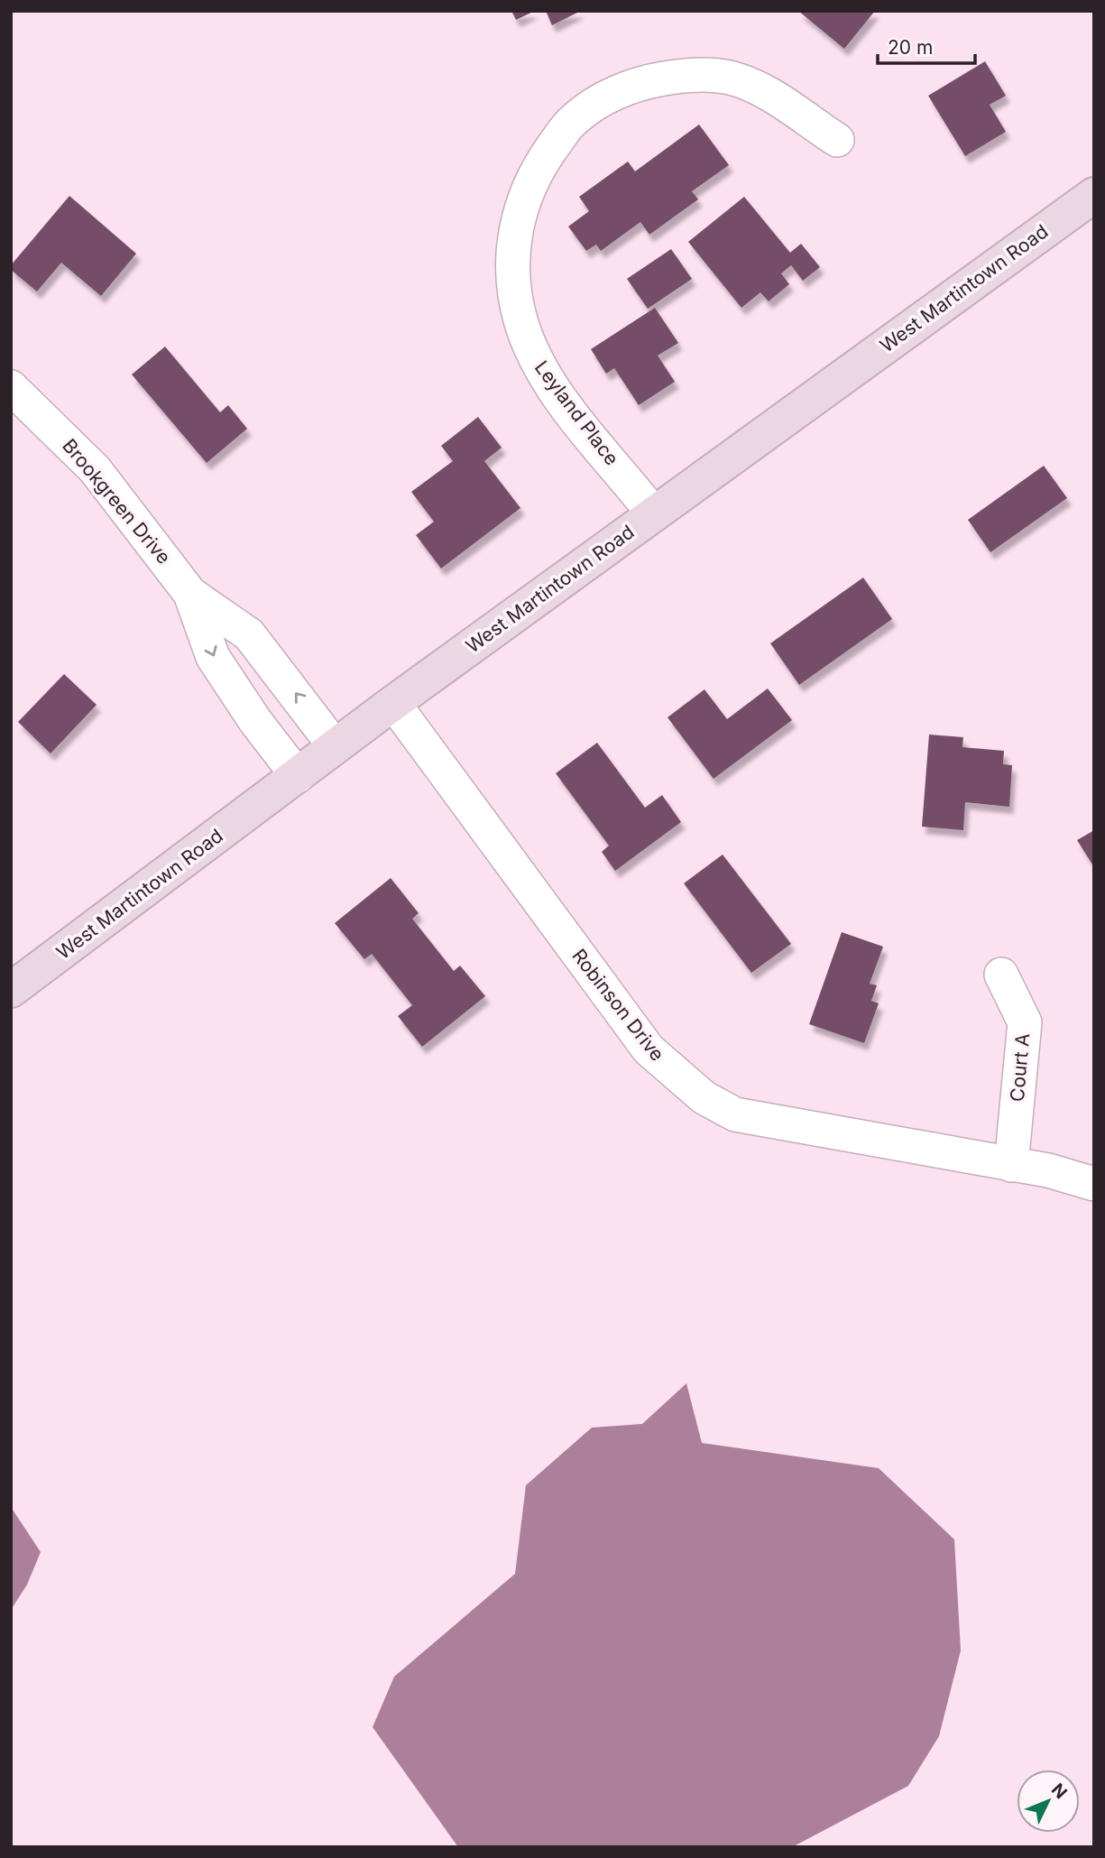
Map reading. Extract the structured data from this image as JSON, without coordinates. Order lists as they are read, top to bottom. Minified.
{"streets":{"main road":["West Martintown Road"],"street":["Leyland Place","Brookgreen Drive","Robinson Drive","Court A"]},"crossings":[["West Martintown Road","Leyland Place"],["West Martintown Road","Brookgreen Drive"],["West Martintown Road","Robinson Drive"],["Robinson Drive","Court A"]],"scale_bar":"20 m","north":"top right"}
